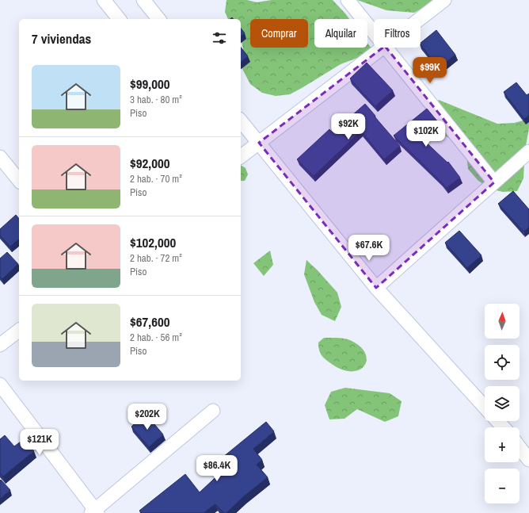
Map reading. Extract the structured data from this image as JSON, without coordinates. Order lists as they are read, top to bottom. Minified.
{"north":"top","page":{"chip":["Comprar","Alquilar","Filtros"],"heading":"7 viviendas","price":["$99K","$92K","$102K","$67.6K","$202K","$121K","$86.4K"],"list":[{"name":"$99,000","note":"3 hab. · 80 m² · Piso"},{"name":"$92,000","note":"2 hab. · 70 m² · Piso"},{"name":"$102,000","note":"2 hab. · 72 m² · Piso"},{"name":"$67,600","note":"2 hab. · 56 m² · Piso"}],"map_buttons":["+","−"]}}
